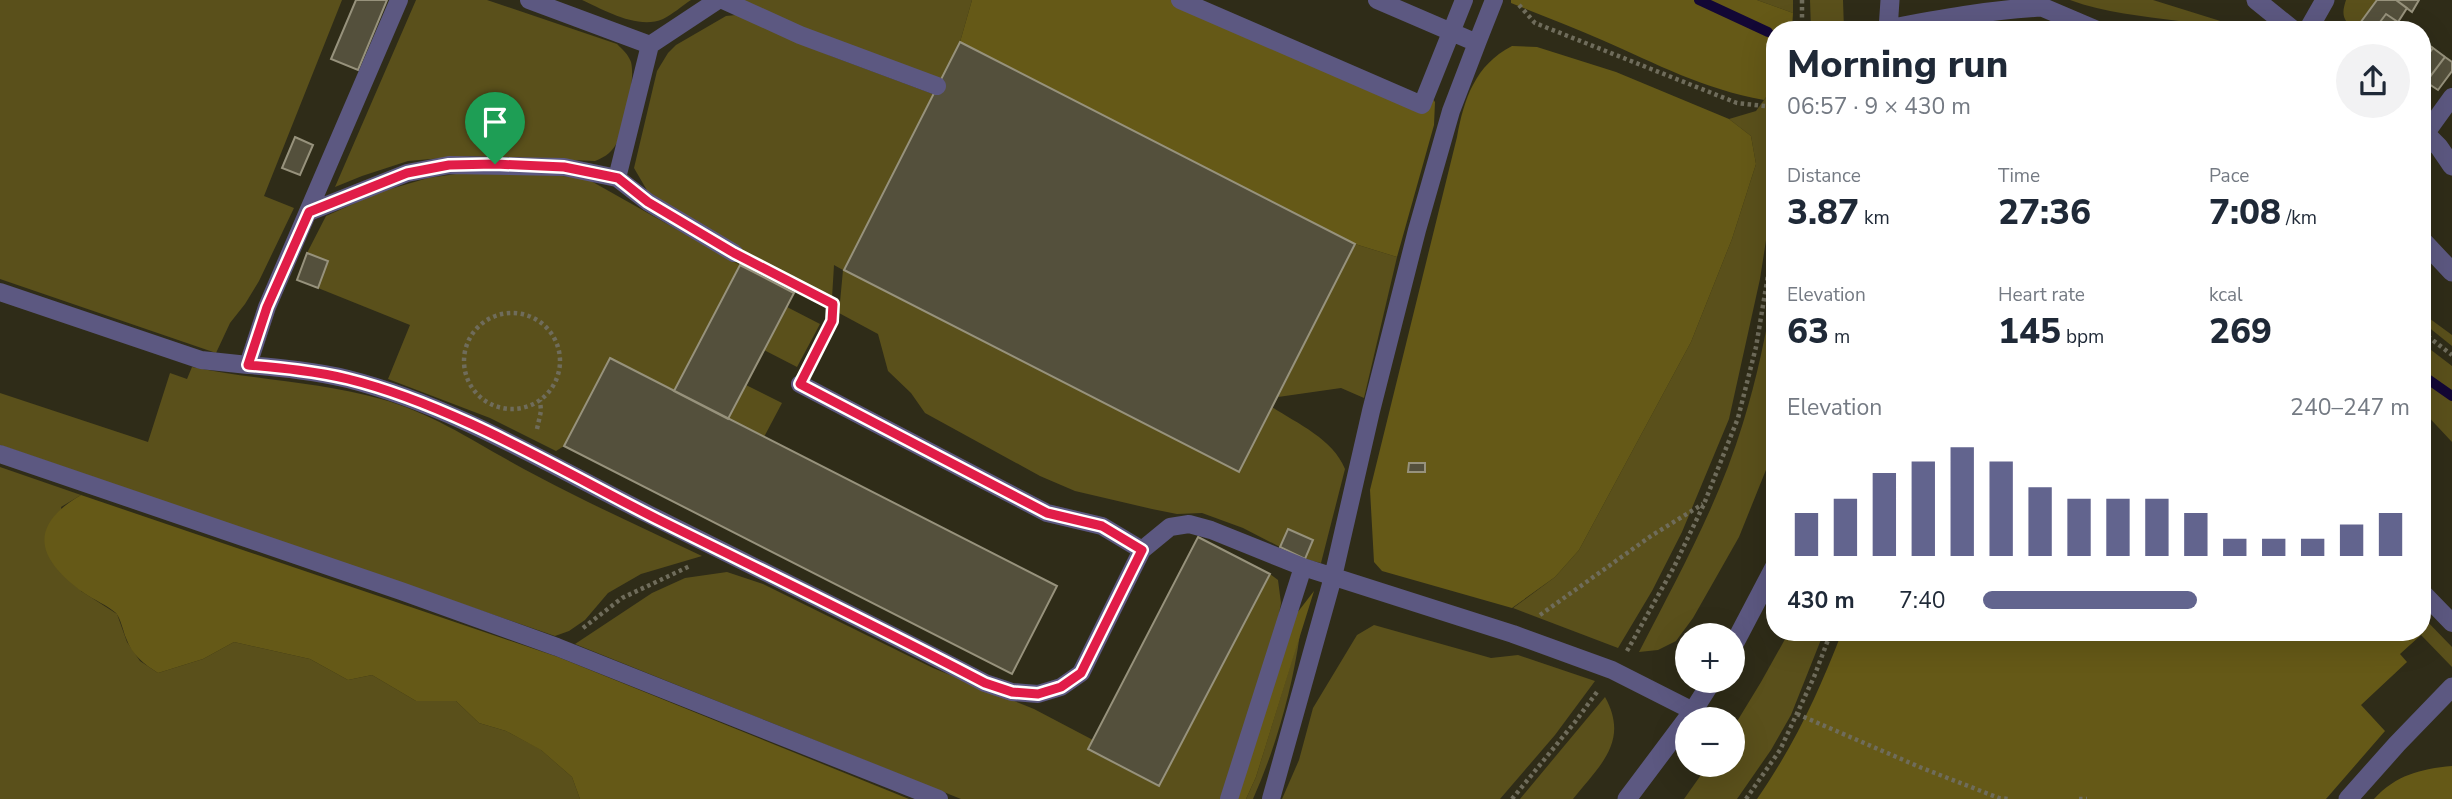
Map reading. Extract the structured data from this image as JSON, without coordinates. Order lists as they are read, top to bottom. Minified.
{"page":{"heading":["Morning run","06:57 · 9 × 430 m"],"stats":[["Distance","3.87 km"],["Time","27:36"],["Pace","7:08 /km"],["Elevation","63 m"],["Heart rate","145 bpm"],["kcal","269"]],"chart":["Elevation","240–247 m"],"list":[{"name":"430 m","note":"7:40"}],"map_buttons":["+","−"]}}
